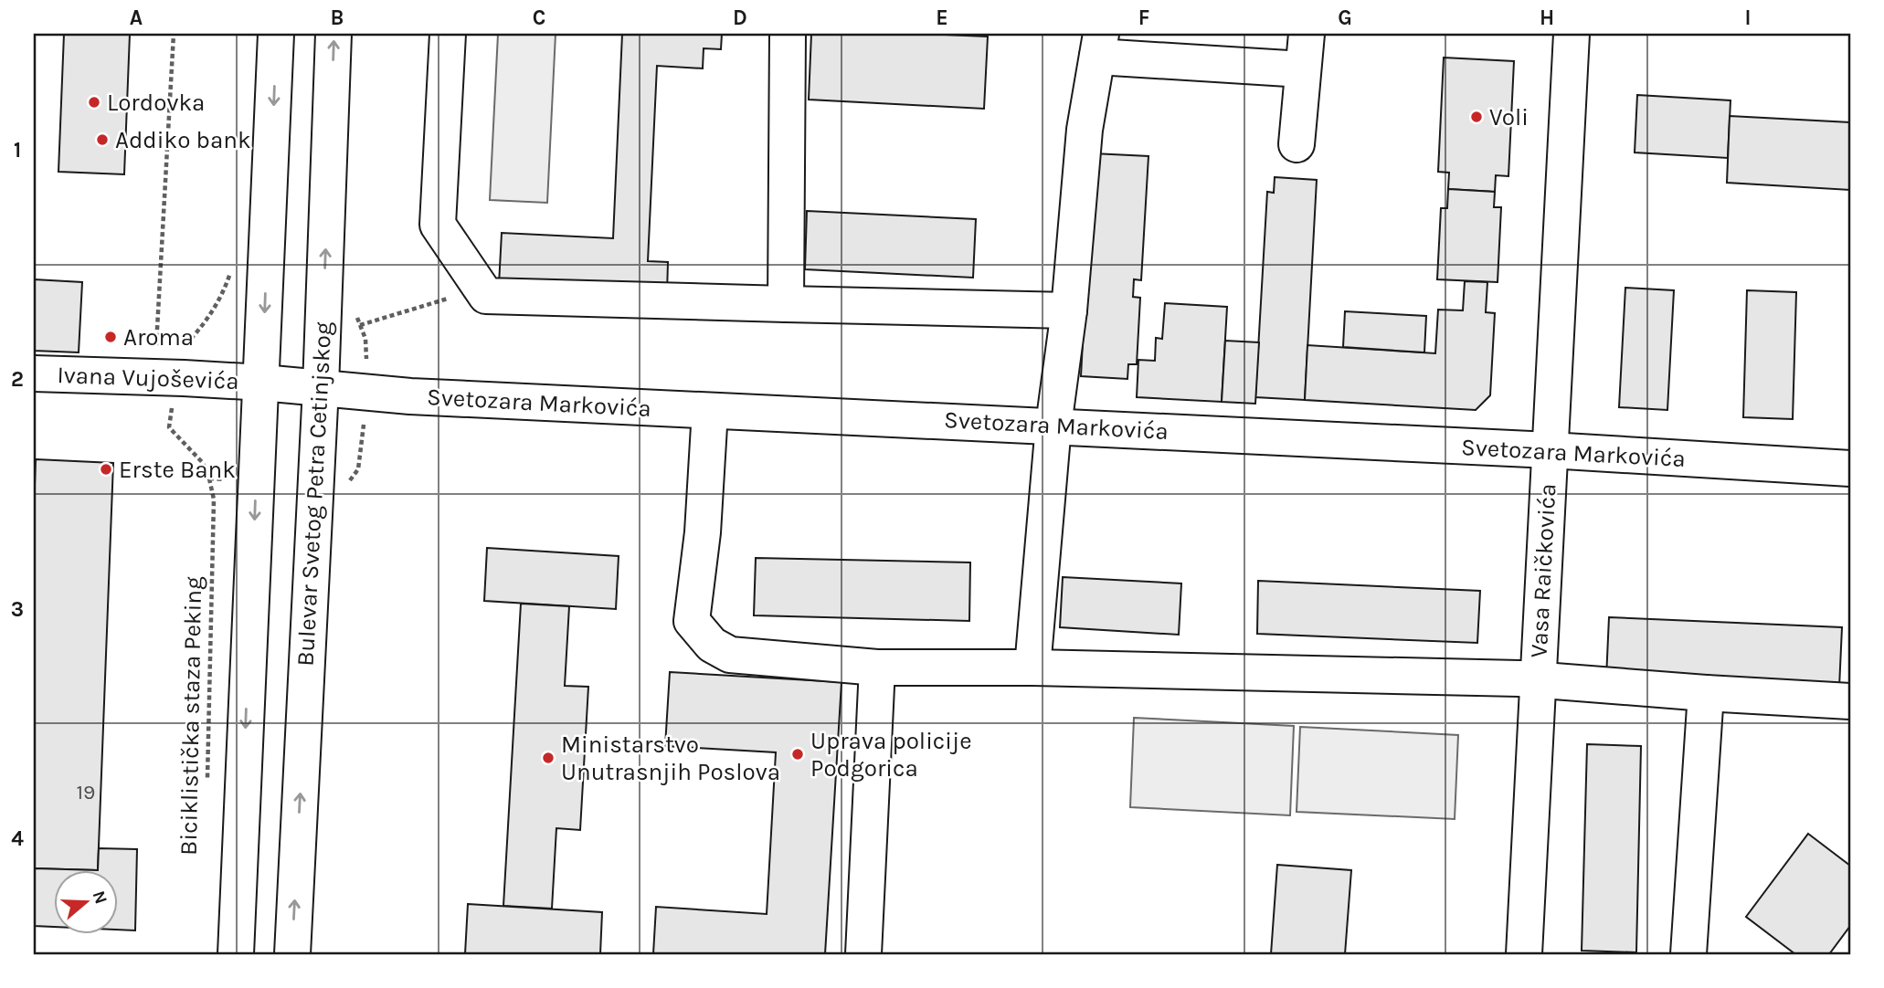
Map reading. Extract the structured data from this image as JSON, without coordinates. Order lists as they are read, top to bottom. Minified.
{"streets":{"street":["Ivana Vujoševića","Svetozara Markovića","Bulevar Svetog Petra Cetinjskog","Vasa Raičkovića"],"path":["Biciklistička staza Peking"]},"crossings":[["Ivana Vujoševića","Svetozara Markovića"],["Svetozara Markovića","Bulevar Svetog Petra Cetinjskog"],["Svetozara Markovića","Vasa Raičkovića"]],"places":["Lordovka","Voli","Addiko bank","Aroma","Erste Bank","Uprava policije Podgorica","Ministarstvo Unutrasnjih Poslova"],"house_numbers":["19"],"north":"right","grid":{"columns":["A","B","C","D","E","F","G","H","I"],"rows":["1","2","3","4"]}}
